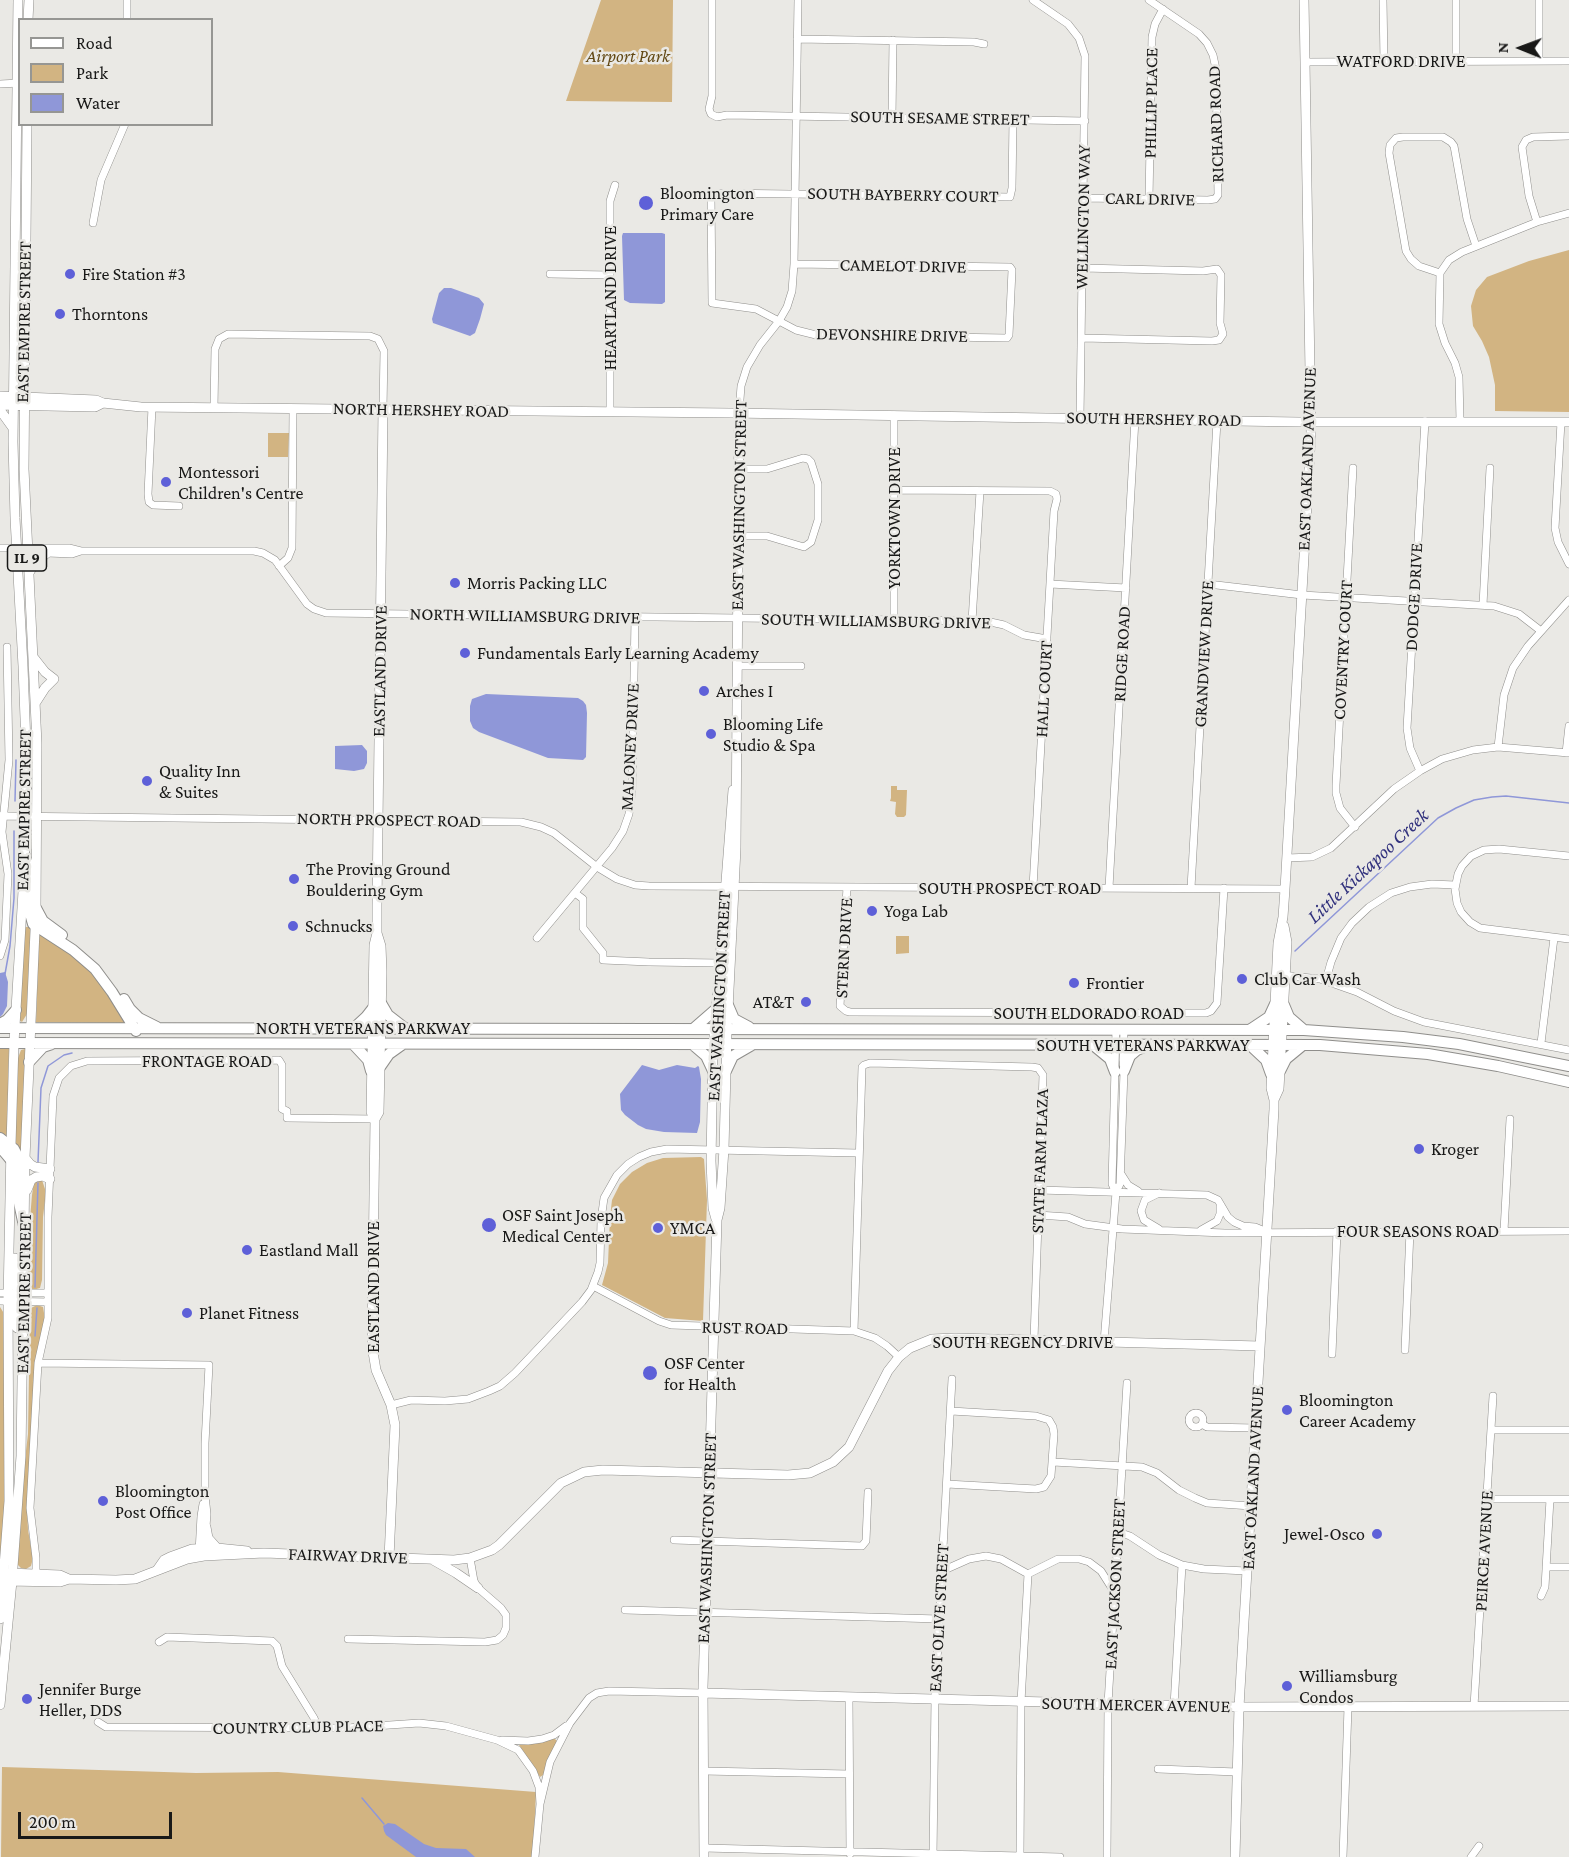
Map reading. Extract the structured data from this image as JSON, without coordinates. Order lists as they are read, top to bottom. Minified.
{"streets":{"highway":["NORTH VETERANS PARKWAY","SOUTH VETERANS PARKWAY"],"main road":["EAST EMPIRE STREET","NORTH HERSHEY ROAD","SOUTH HERSHEY ROAD","EAST OAKLAND AVENUE","EAST WASHINGTON STREET","IL 9","EASTLAND DRIVE","SOUTH REGENCY DRIVE","FAIRWAY DRIVE","SOUTH MERCER AVENUE"],"street":["WATFORD DRIVE","PHILLIP PLACE","SOUTH SESAME STREET","RICHARD ROAD","SOUTH BAYBERRY COURT","CARL DRIVE","WELLINGTON WAY","CAMELOT DRIVE","HEARTLAND DRIVE","DEVONSHIRE DRIVE","YORKTOWN DRIVE","DODGE DRIVE","NORTH WILLIAMSBURG DRIVE","SOUTH WILLIAMSBURG DRIVE","COVENTRY COURT","RIDGE ROAD","GRANDVIEW DRIVE","HALL COURT","MALONEY DRIVE","NORTH PROSPECT ROAD","SOUTH PROSPECT ROAD","STERN DRIVE","SOUTH ELDORADO ROAD","FRONTAGE ROAD","STATE FARM PLAZA","FOUR SEASONS ROAD","RUST ROAD","PEIRCE AVENUE","EAST JACKSON STREET","EAST OLIVE STREET","COUNTRY CLUB PLACE"]},"crossings":[["WATFORD DRIVE","EAST OAKLAND AVENUE"],["PHILLIP PLACE","RICHARD ROAD"],["PHILLIP PLACE","CARL DRIVE"],["SOUTH SESAME STREET","SOUTH BAYBERRY COURT"],["SOUTH SESAME STREET","WELLINGTON WAY"],["SOUTH SESAME STREET","EAST WASHINGTON STREET"],["RICHARD ROAD","CARL DRIVE"],["SOUTH BAYBERRY COURT","DEVONSHIRE DRIVE"],["SOUTH BAYBERRY COURT","EAST WASHINGTON STREET"],["CARL DRIVE","WELLINGTON WAY"],["WELLINGTON WAY","SOUTH HERSHEY ROAD"],["CAMELOT DRIVE","DEVONSHIRE DRIVE"],["CAMELOT DRIVE","EAST WASHINGTON STREET"],["HEARTLAND DRIVE","NORTH HERSHEY ROAD"],["EAST EMPIRE STREET","NORTH HERSHEY ROAD"],["EAST EMPIRE STREET","NORTH WILLIAMSBURG DRIVE"],["EAST EMPIRE STREET","NORTH PROSPECT ROAD"],["EAST EMPIRE STREET","NORTH VETERANS PARKWAY"],["EAST EMPIRE STREET","FAIRWAY DRIVE"],["DEVONSHIRE DRIVE","EAST WASHINGTON STREET"],["NORTH HERSHEY ROAD","SOUTH HERSHEY ROAD"],["NORTH HERSHEY ROAD","EAST WASHINGTON STREET"],["NORTH HERSHEY ROAD","EASTLAND DRIVE"],["SOUTH HERSHEY ROAD","EAST OAKLAND AVENUE"],["SOUTH HERSHEY ROAD","EAST WASHINGTON STREET"],["SOUTH HERSHEY ROAD","YORKTOWN DRIVE"],["SOUTH HERSHEY ROAD","DODGE DRIVE"],["SOUTH HERSHEY ROAD","RIDGE ROAD"],["SOUTH HERSHEY ROAD","GRANDVIEW DRIVE"],["EAST OAKLAND AVENUE","SOUTH PROSPECT ROAD"],["EAST OAKLAND AVENUE","SOUTH VETERANS PARKWAY"],["EAST OAKLAND AVENUE","FOUR SEASONS ROAD"],["EAST OAKLAND AVENUE","SOUTH REGENCY DRIVE"],["EAST OAKLAND AVENUE","SOUTH MERCER AVENUE"],["EAST WASHINGTON STREET","NORTH WILLIAMSBURG DRIVE"],["EAST WASHINGTON STREET","SOUTH WILLIAMSBURG DRIVE"],["EAST WASHINGTON STREET","NORTH PROSPECT ROAD"],["EAST WASHINGTON STREET","SOUTH PROSPECT ROAD"],["EAST WASHINGTON STREET","NORTH VETERANS PARKWAY"],["EAST WASHINGTON STREET","SOUTH VETERANS PARKWAY"],["EAST WASHINGTON STREET","RUST ROAD"],["EAST WASHINGTON STREET","SOUTH REGENCY DRIVE"],["EAST WASHINGTON STREET","SOUTH MERCER AVENUE"],["EAST WASHINGTON STREET","COUNTRY CLUB PLACE"],["YORKTOWN DRIVE","SOUTH WILLIAMSBURG DRIVE"],["NORTH WILLIAMSBURG DRIVE","SOUTH WILLIAMSBURG DRIVE"],["NORTH WILLIAMSBURG DRIVE","EASTLAND DRIVE"],["NORTH WILLIAMSBURG DRIVE","MALONEY DRIVE"],["SOUTH WILLIAMSBURG DRIVE","HALL COURT"],["RIDGE ROAD","SOUTH PROSPECT ROAD"],["GRANDVIEW DRIVE","SOUTH PROSPECT ROAD"],["EASTLAND DRIVE","NORTH PROSPECT ROAD"],["EASTLAND DRIVE","NORTH VETERANS PARKWAY"],["EASTLAND DRIVE","FRONTAGE ROAD"],["EASTLAND DRIVE","FAIRWAY DRIVE"],["HALL COURT","SOUTH PROSPECT ROAD"],["MALONEY DRIVE","NORTH PROSPECT ROAD"],["NORTH PROSPECT ROAD","SOUTH PROSPECT ROAD"],["SOUTH PROSPECT ROAD","STERN DRIVE"],["SOUTH PROSPECT ROAD","SOUTH ELDORADO ROAD"],["STERN DRIVE","SOUTH ELDORADO ROAD"],["NORTH VETERANS PARKWAY","SOUTH VETERANS PARKWAY"],["STATE FARM PLAZA","FOUR SEASONS ROAD"],["STATE FARM PLAZA","RUST ROAD"],["STATE FARM PLAZA","SOUTH REGENCY DRIVE"],["RUST ROAD","SOUTH REGENCY DRIVE"],["SOUTH REGENCY DRIVE","FAIRWAY DRIVE"],["PEIRCE AVENUE","SOUTH MERCER AVENUE"],["EAST JACKSON STREET","SOUTH MERCER AVENUE"],["EAST OLIVE STREET","SOUTH MERCER AVENUE"],["SOUTH MERCER AVENUE","COUNTRY CLUB PLACE"]],"water":["Little Kickapoo Creek"],"parks":["Airport Park"],"places":["Bloomington Primary Care","Fire Station #3","Thorntons","Montessori Children's Centre","Morris Packing LLC","Fundamentals Early Learning Academy","Arches I","Blooming Life Studio & Spa","Quality Inn & Suites","The Proving Ground Bouldering Gym","Yoga Lab","Schnucks","Club Car Wash","Frontier","AT&T","Kroger","OSF Saint Joseph Medical Center","YMCA","Eastland Mall","Planet Fitness","OSF Center for Health","Bloomington Career Academy","Bloomington Post Office","Jewel-Osco","Williamsburg Condos","Jennifer Burge Heller, DDS"],"legend":["Road","Park","Water"],"scale_bar":"200 m","north":"left"}
